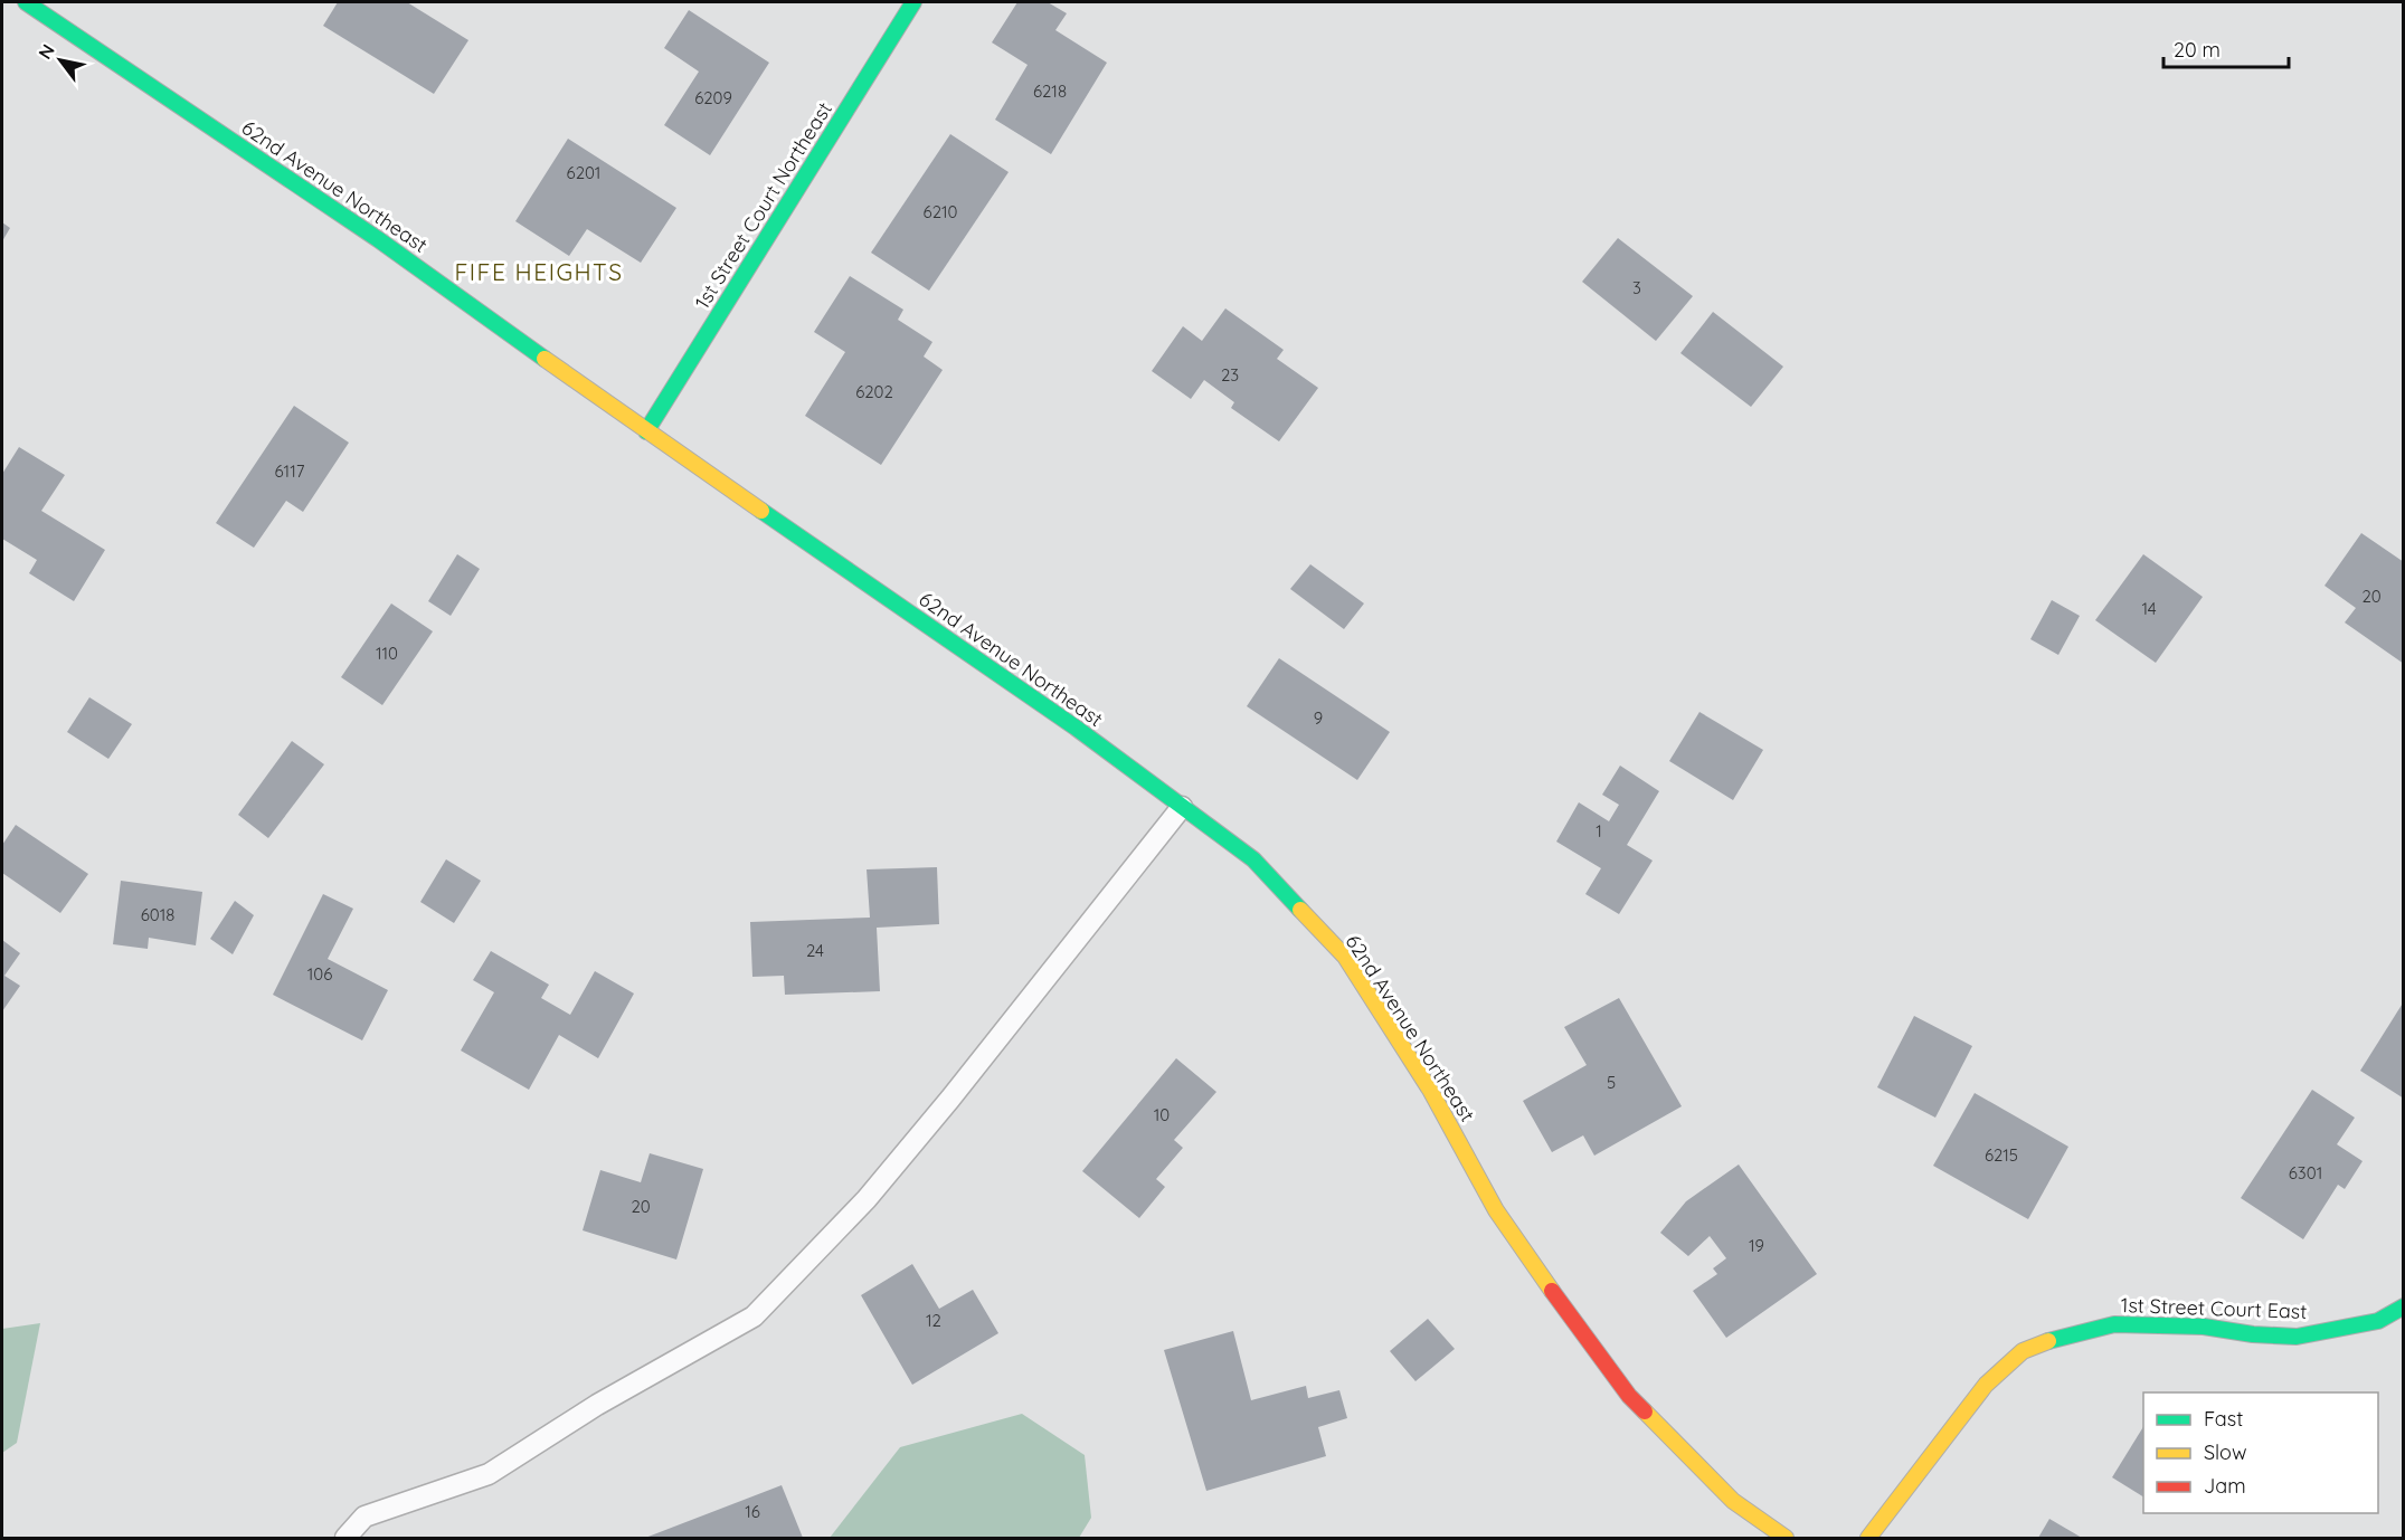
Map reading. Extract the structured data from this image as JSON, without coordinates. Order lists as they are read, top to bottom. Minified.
{"streets":{"street":["62nd Avenue Northeast","1st Street Court Northeast","1st Street Court East"]},"crossings":[["62nd Avenue Northeast","1st Street Court Northeast"]],"districts":["FIFE HEIGHTS"],"house_numbers":["6218","6209","6201","6210","3","23","6202","6117","20","14","110","9","1","6018","24","106","5","10","6215","6301","20","19","12","16"],"legend":["Fast","Slow","Jam"],"scale_bar":"20 m","north":"top left"}
